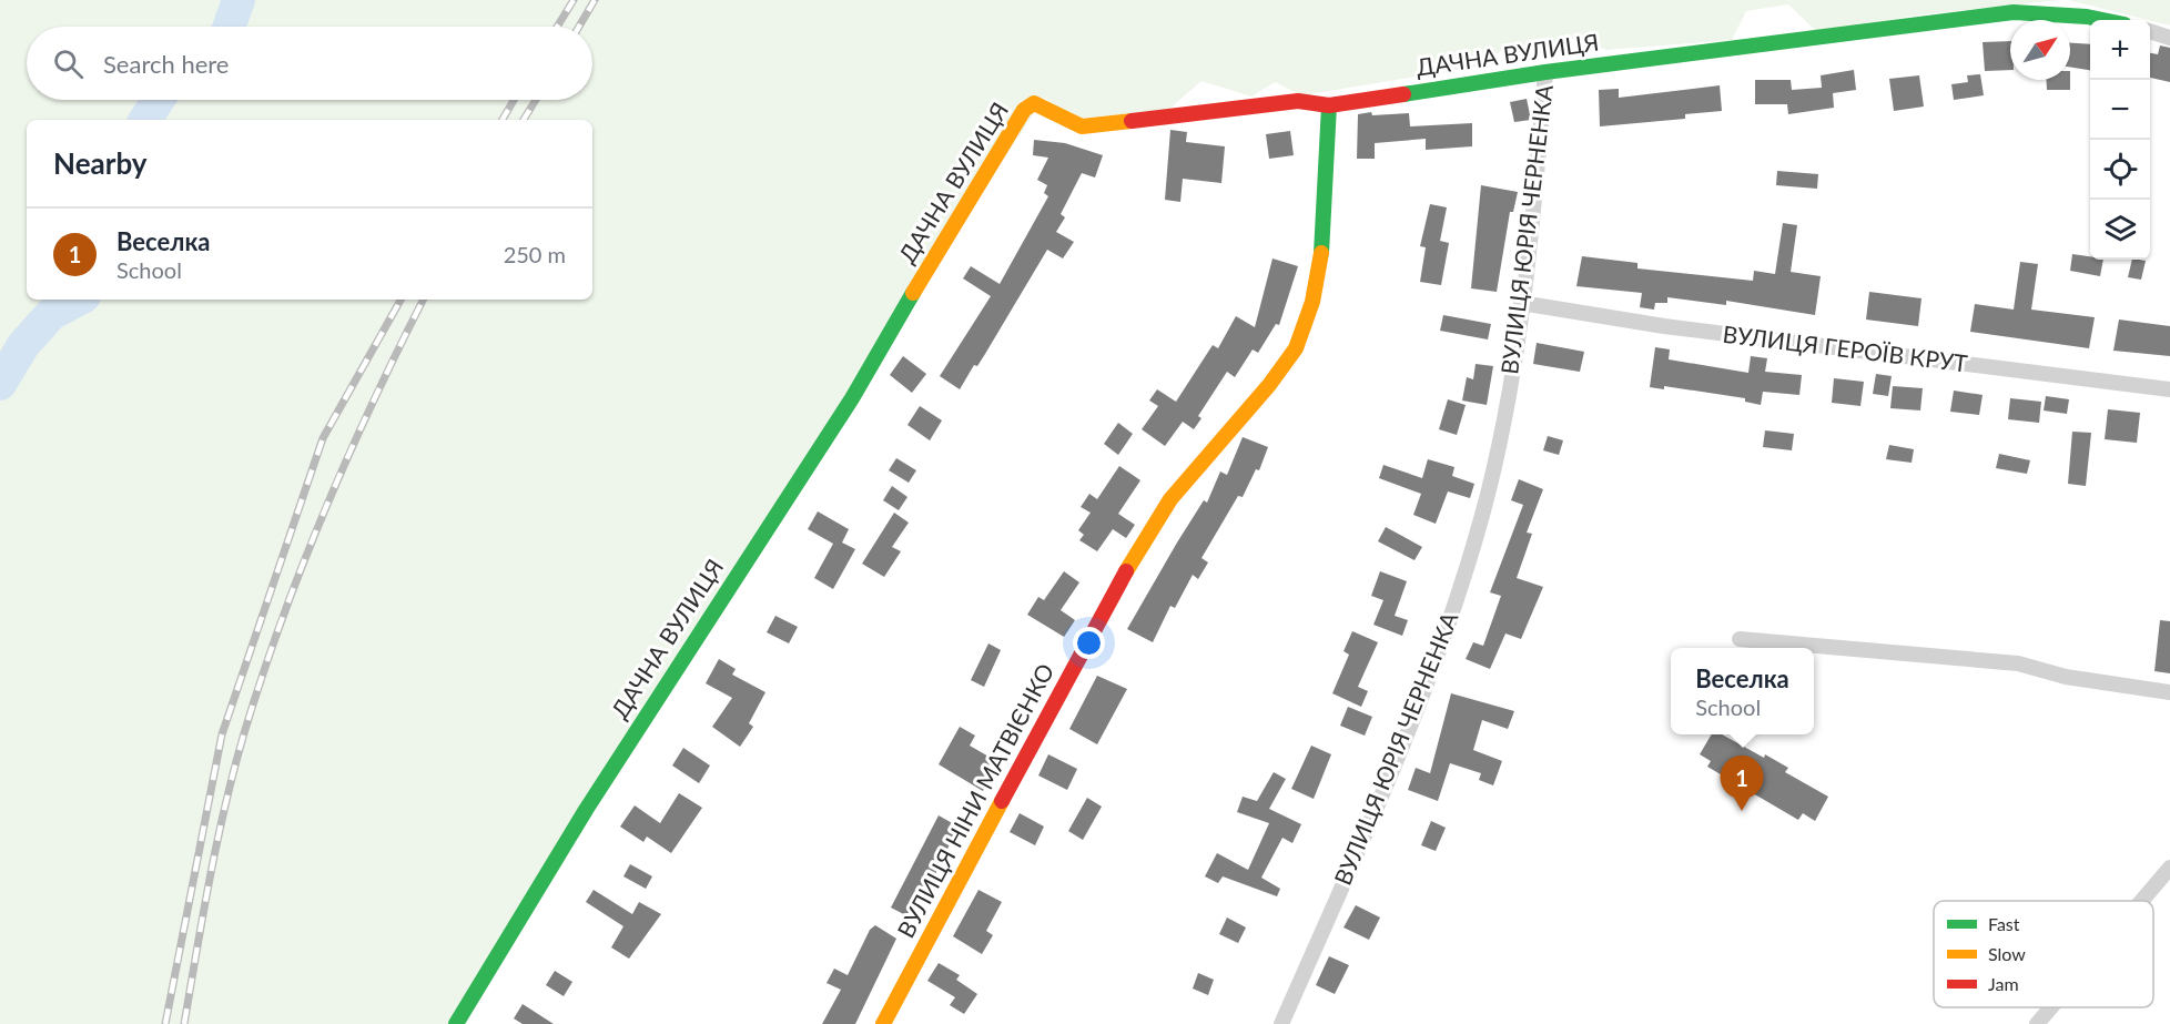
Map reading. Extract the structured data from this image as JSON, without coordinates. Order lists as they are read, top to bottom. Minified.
{"streets":{"street":["ДАЧНА ВУЛИЦЯ","ВУЛИЦЯ ЮРІЯ ЧЕРНЕНКА","ВУЛИЦЯ ГЕРОЇВ КРУТ","ВУЛИЦЯ НІНИ МАТВІЄНКО"]},"crossings":[["ДАЧНА ВУЛИЦЯ","ВУЛИЦЯ ЮРІЯ ЧЕРНЕНКА"],["ДАЧНА ВУЛИЦЯ","ВУЛИЦЯ НІНИ МАТВІЄНКО"],["ВУЛИЦЯ ЮРІЯ ЧЕРНЕНКА","ВУЛИЦЯ ГЕРОЇВ КРУТ"]],"legend":["Fast","Slow","Jam"],"north":"top right","page":{"map_buttons":["+","−"],"search":"Search here","heading":"Nearby","list":[{"mark":"1","name":"Веселка","note":"School","value":"250 m"}],"popup":["Веселка","School"],"pins":"1"}}
